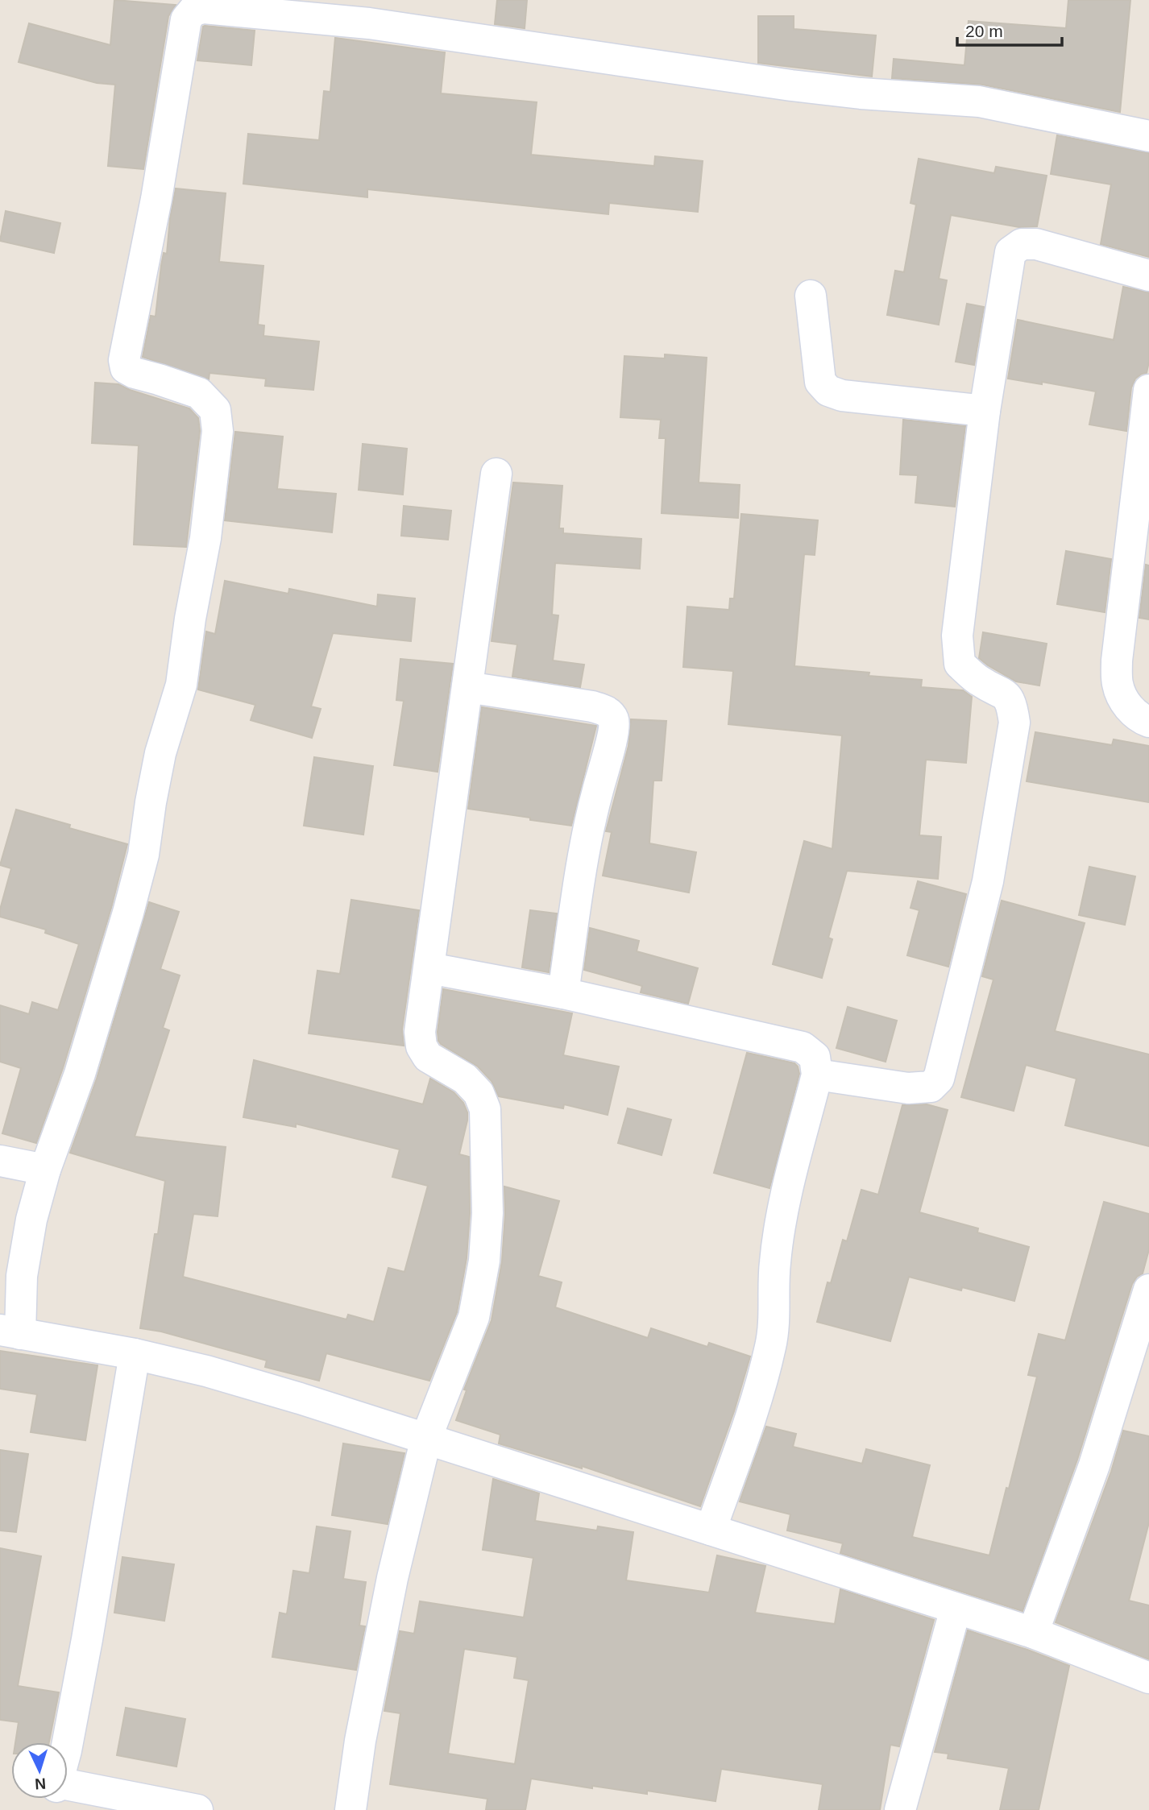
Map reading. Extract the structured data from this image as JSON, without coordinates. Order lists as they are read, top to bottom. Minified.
{"scale_bar":"20 m","north":"bottom"}
